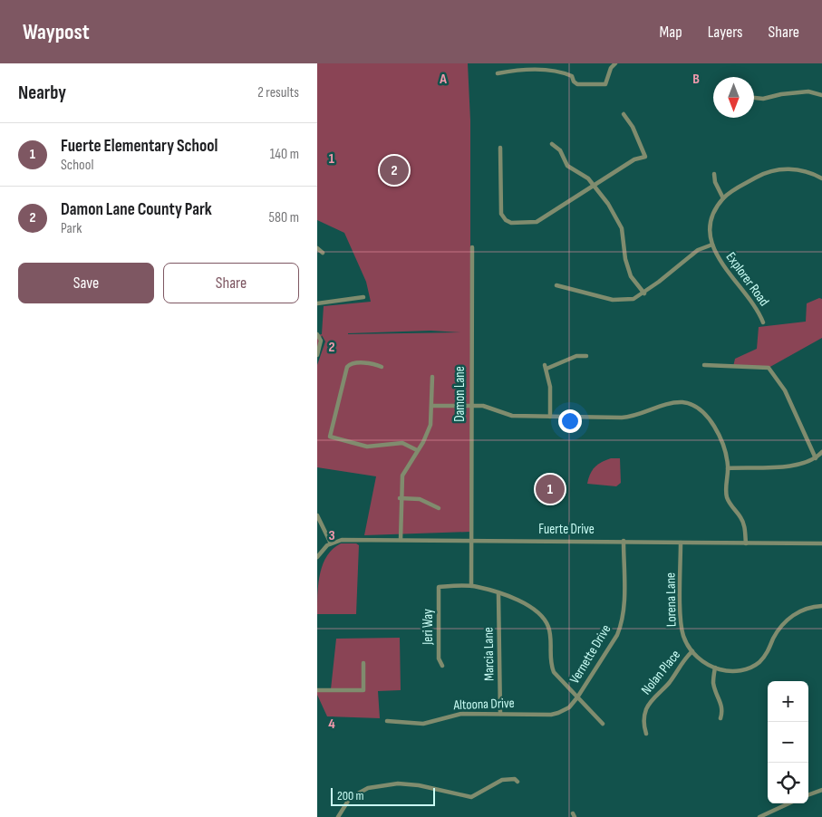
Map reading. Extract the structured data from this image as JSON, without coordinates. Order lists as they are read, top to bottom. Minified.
{"streets":{"street":["Explorer Road","Damon Lane","Fuerte Drive","Lorena Lane","Jeri Way","Marcia Lane","Vernette Drive","Nolan Place","Altoona Drive"]},"crossings":[["Damon Lane","Fuerte Drive"],["Fuerte Drive","Lorena Lane"],["Fuerte Drive","Vernette Drive"],["Lorena Lane","Nolan Place"],["Marcia Lane","Altoona Drive"],["Vernette Drive","Altoona Drive"]],"scale_bar":"200 m","north":"bottom","page":{"header":"Waypost","nav":["Map","Layers","Share"],"heading":["Nearby","2 results"],"list":[{"mark":"1","name":"Fuerte Elementary School","note":"School","value":"140 m"},{"mark":"2","name":"Damon Lane County Park","note":"Park","value":"580 m"}],"pins":["2","1"],"buttons":["Save","Share"],"map_buttons":["+","−"],"scale":"200 m"},"grid":{"columns":["A","B"],"rows":["1","2","3","4"]}}
